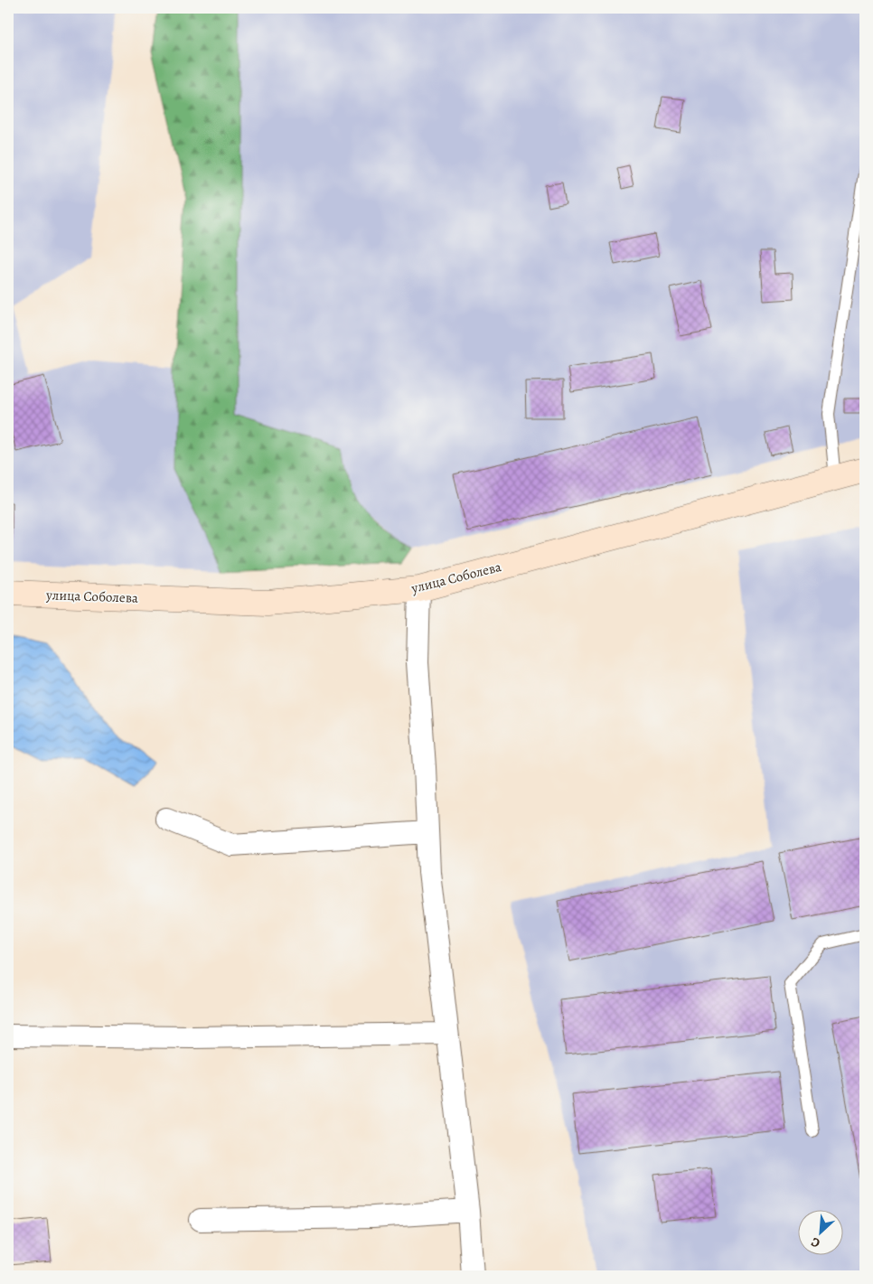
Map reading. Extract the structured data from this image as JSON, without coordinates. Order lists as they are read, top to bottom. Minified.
{"streets":{"street":["улица Соболева"]},"north":"bottom left"}
